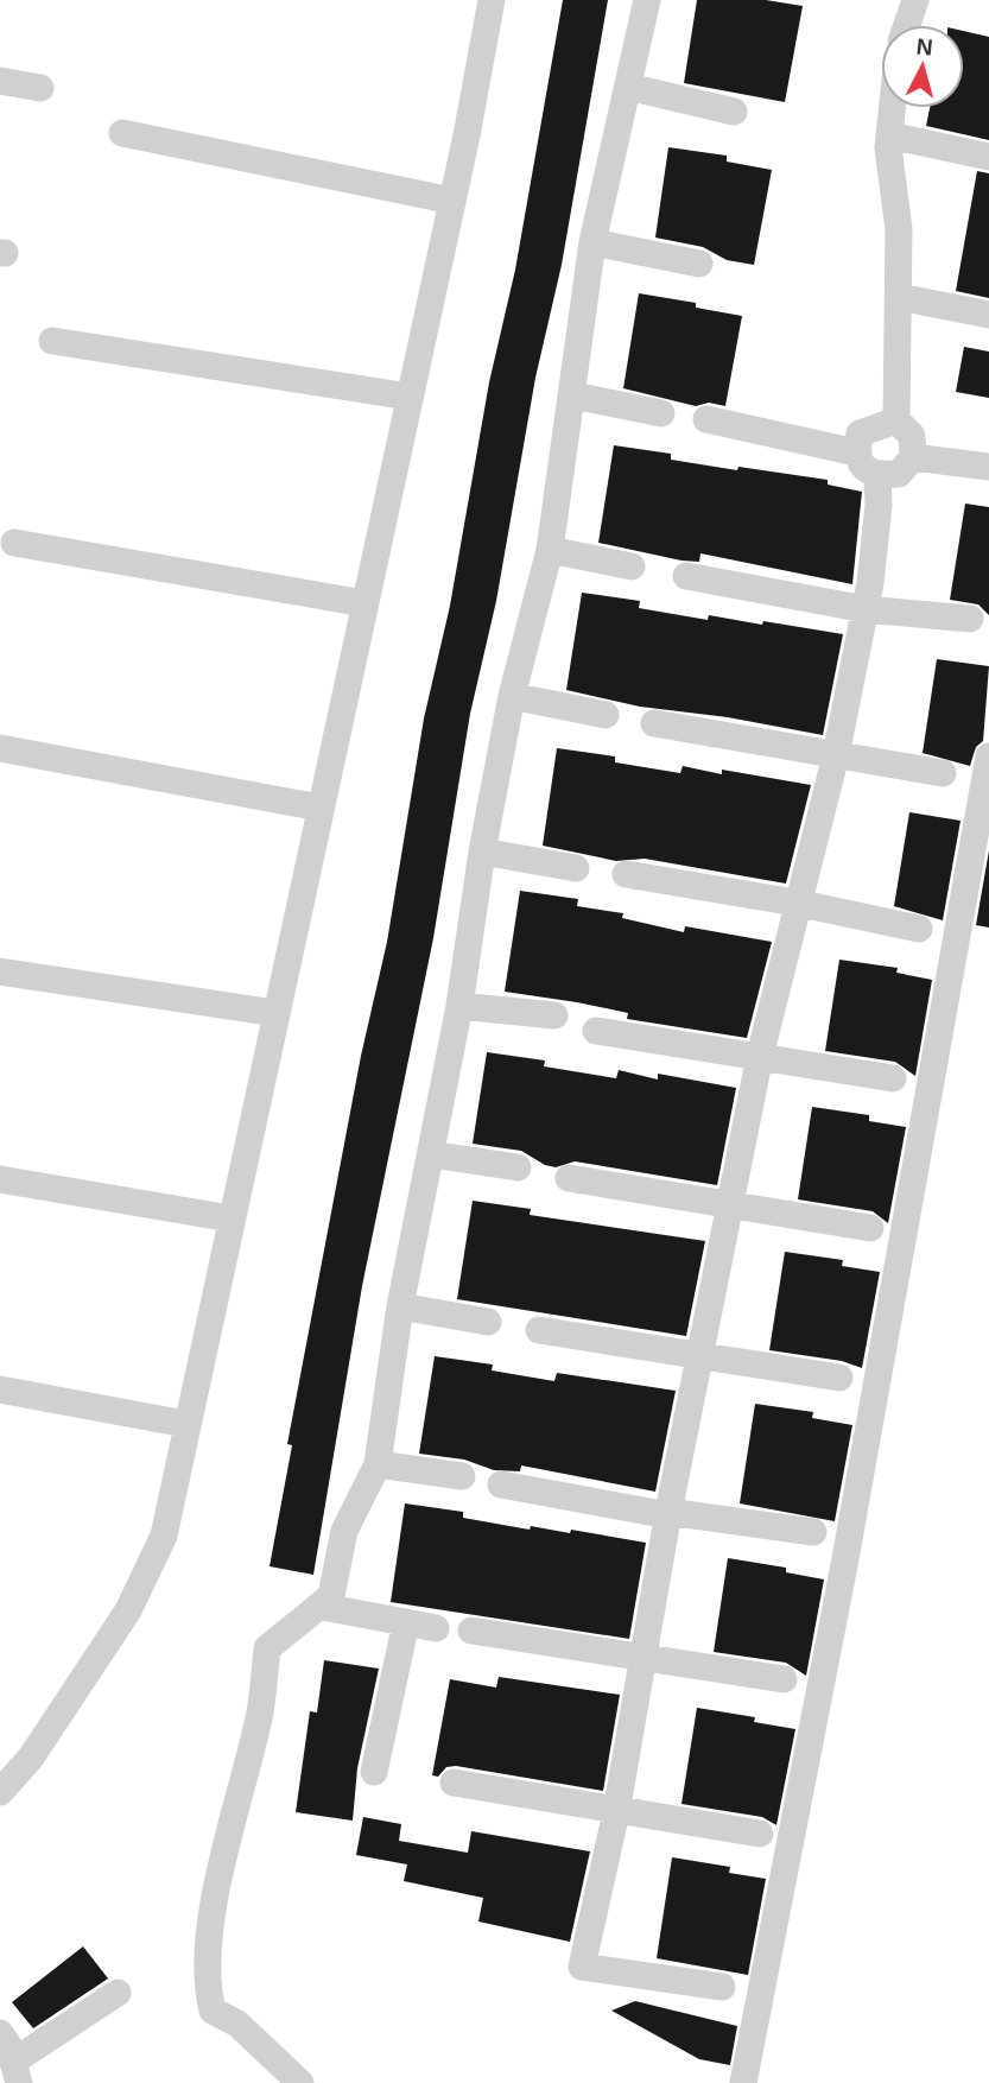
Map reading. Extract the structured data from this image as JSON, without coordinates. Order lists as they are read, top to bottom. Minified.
{"north":"top"}
